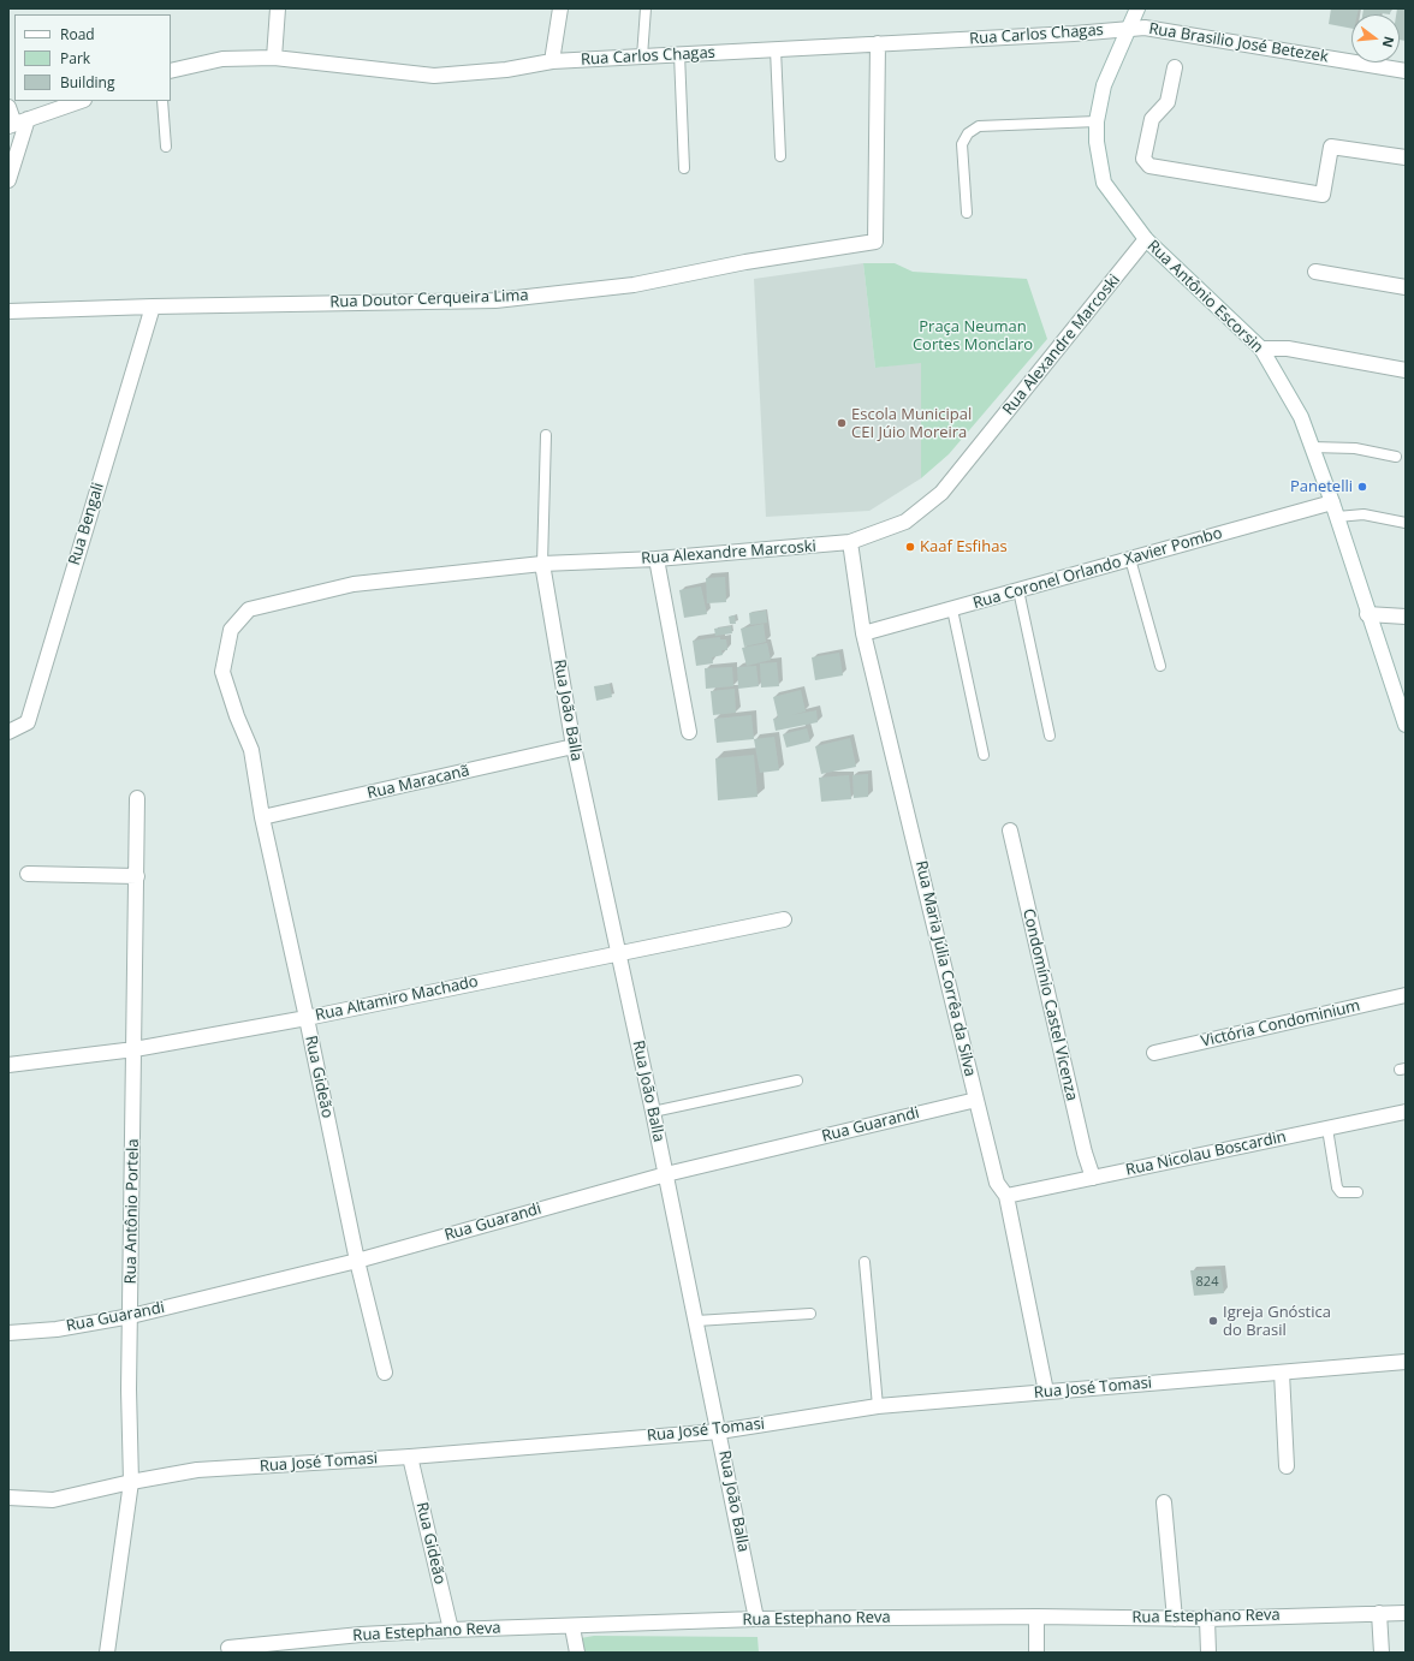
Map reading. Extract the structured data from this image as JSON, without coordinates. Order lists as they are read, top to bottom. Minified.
{"streets":{"street":["Rua Carlos Chagas","Rua Brasilio José Betezek","Rua Antônio Escorsin","Rua Doutor Cerqueira Lima","Rua Alexandre Marcoski","Rua Bengali","Rua Coronel Orlando Xavier Pombo","Rua João Balla","Rua Maracanã","Rua Maria Júlia Corrêa da Silva","Rua Altamiro Machado","Condomínio Castel Vicenza","Victória Condominium","Rua Gideão","Rua Guarandi","Rua Nicolau Boscardin","Rua Antônio Portela","Rua José Tomasi","Rua Estephano Reva"]},"crossings":[["Rua Carlos Chagas","Rua Brasilio José Betezek"],["Rua Carlos Chagas","Rua Antônio Escorsin"],["Rua Carlos Chagas","Rua Doutor Cerqueira Lima"],["Rua Brasilio José Betezek","Rua Antônio Escorsin"],["Rua Antônio Escorsin","Rua Alexandre Marcoski"],["Rua Antônio Escorsin","Rua Coronel Orlando Xavier Pombo"],["Rua Doutor Cerqueira Lima","Rua Bengali"],["Rua Alexandre Marcoski","Rua João Balla"],["Rua Alexandre Marcoski","Rua Maria Júlia Corrêa da Silva"],["Rua Alexandre Marcoski","Rua Gideão"],["Rua Coronel Orlando Xavier Pombo","Rua Maria Júlia Corrêa da Silva"],["Rua João Balla","Rua Maracanã"],["Rua João Balla","Rua Altamiro Machado"],["Rua João Balla","Rua Guarandi"],["Rua João Balla","Rua José Tomasi"],["Rua João Balla","Rua Estephano Reva"],["Rua Maracanã","Rua Gideão"],["Rua Maria Júlia Corrêa da Silva","Rua Guarandi"],["Rua Maria Júlia Corrêa da Silva","Rua Nicolau Boscardin"],["Rua Maria Júlia Corrêa da Silva","Rua José Tomasi"],["Rua Altamiro Machado","Rua Gideão"],["Rua Altamiro Machado","Rua Antônio Portela"],["Condomínio Castel Vicenza","Rua Nicolau Boscardin"],["Rua Gideão","Rua Guarandi"],["Rua Gideão","Rua José Tomasi"],["Rua Gideão","Rua Estephano Reva"],["Rua Guarandi","Rua Antônio Portela"],["Rua Antônio Portela","Rua José Tomasi"]],"parks":["Praça Neuman Cortes Monclaro"],"places":["Escola Municipal CEI Júio Moreira","Panetelli","Kaaf Esfihas","Igreja Gnóstica do Brasil"],"house_numbers":["824"],"legend":["Road","Park","Building"],"north":"right"}
